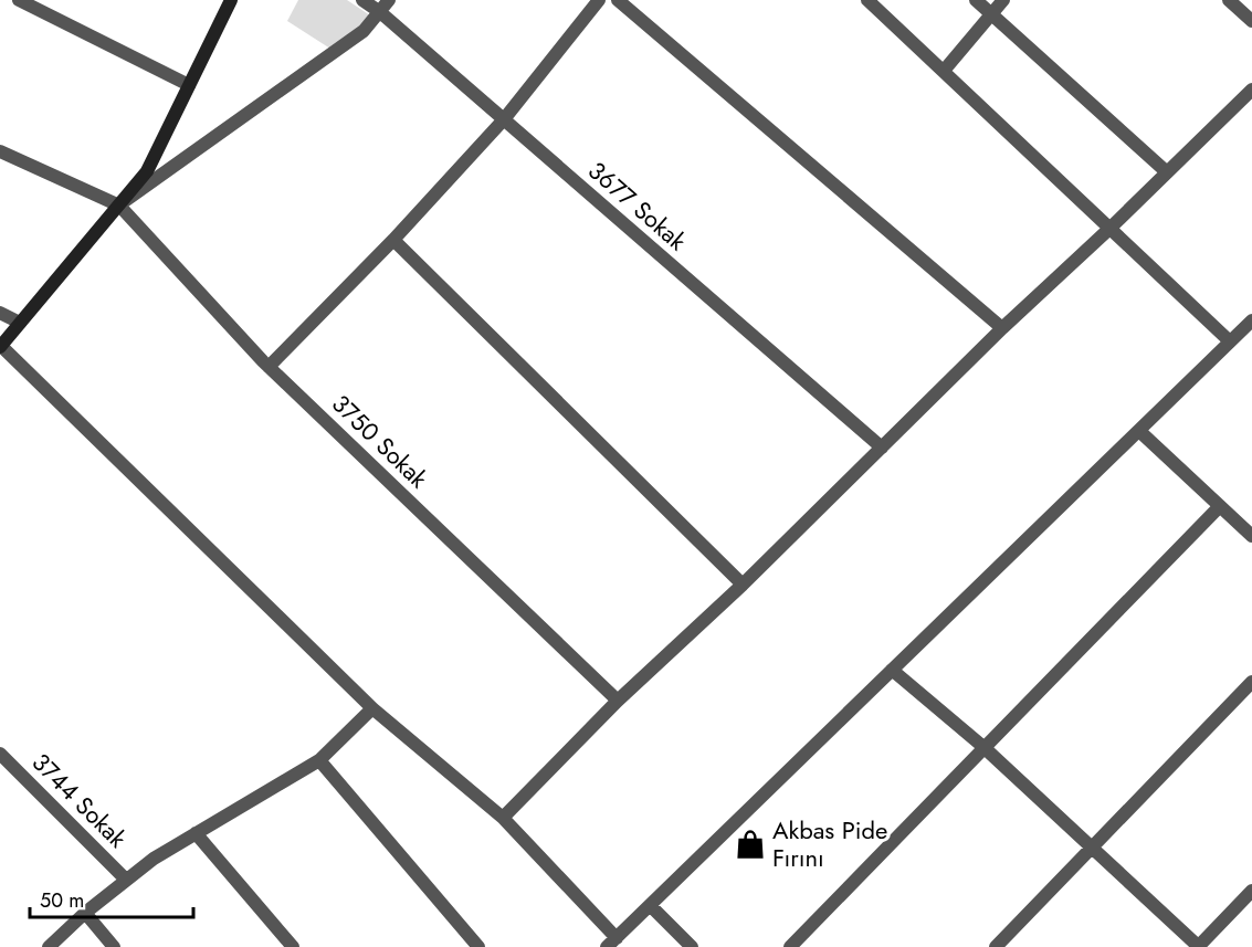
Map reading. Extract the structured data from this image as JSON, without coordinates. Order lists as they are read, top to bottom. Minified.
{"streets":{"street":["3677 Sokak","3750 Sokak","3744 Sokak"]},"places":{"shop":["Akbas Pide Fırını"]},"scale_bar":"50 m"}
